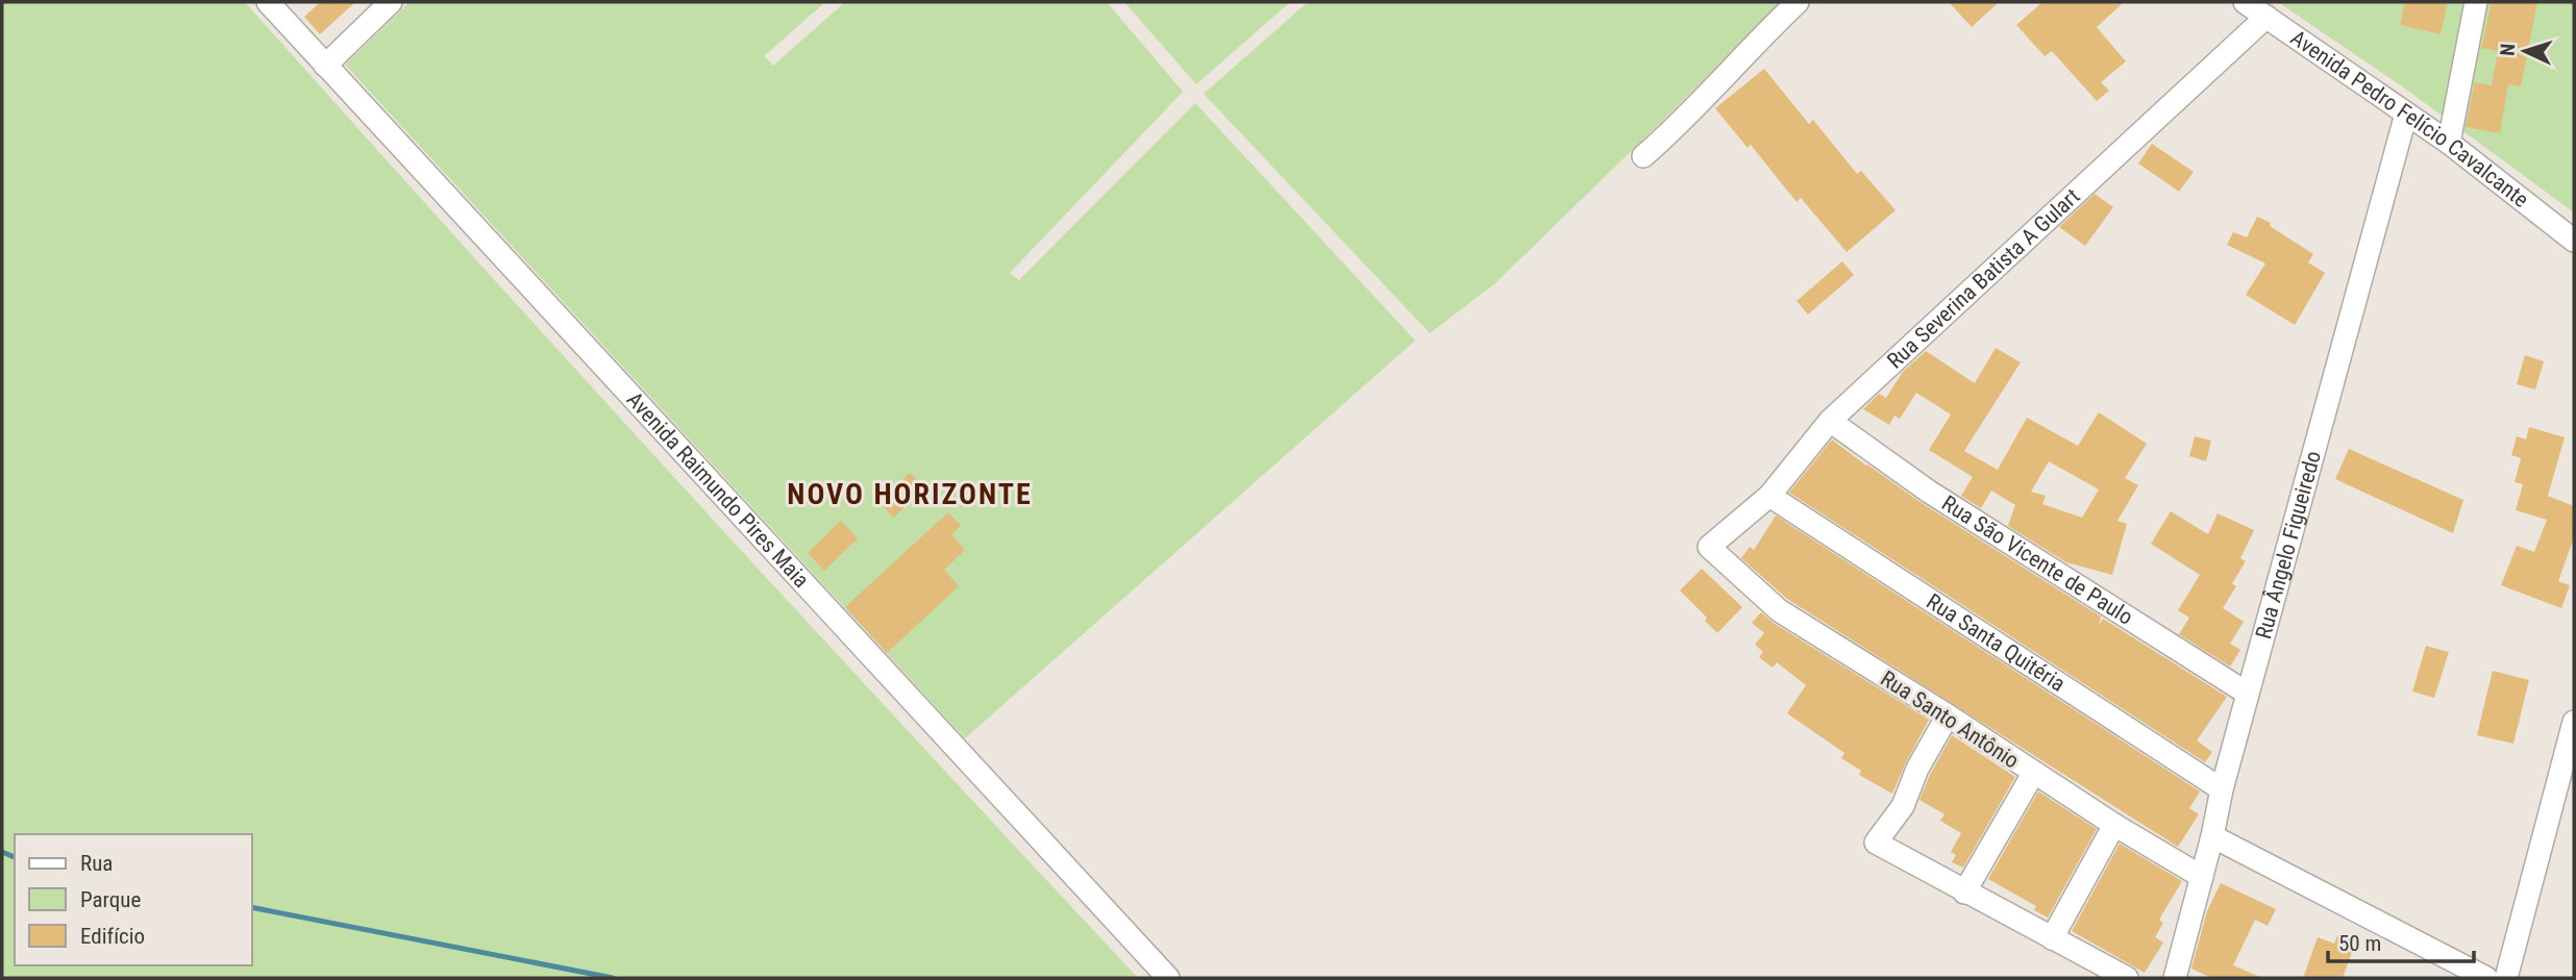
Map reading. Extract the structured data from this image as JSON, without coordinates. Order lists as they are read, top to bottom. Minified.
{"streets":{"street":["Avenida Pedro Felício Cavalcante","Rua Severina Batista A Gulart","Avenida Raimundo Pires Maia","Rua Ângelo Figueiredo","Rua São Vicente de Paulo","Rua Santa Quitéria","Rua Santo Antônio"]},"crossings":[["Avenida Pedro Felício Cavalcante","Rua Severina Batista A Gulart"],["Avenida Pedro Felício Cavalcante","Rua Ângelo Figueiredo"],["Rua Severina Batista A Gulart","Rua São Vicente de Paulo"],["Rua Severina Batista A Gulart","Rua Santa Quitéria"],["Rua Severina Batista A Gulart","Rua Santo Antônio"],["Rua Ângelo Figueiredo","Rua São Vicente de Paulo"],["Rua Ângelo Figueiredo","Rua Santa Quitéria"],["Rua Ângelo Figueiredo","Rua Santo Antônio"]],"districts":["NOVO HORIZONTE"],"legend":["Rua","Parque","Edifício"],"scale_bar":"50 m","north":"left"}
